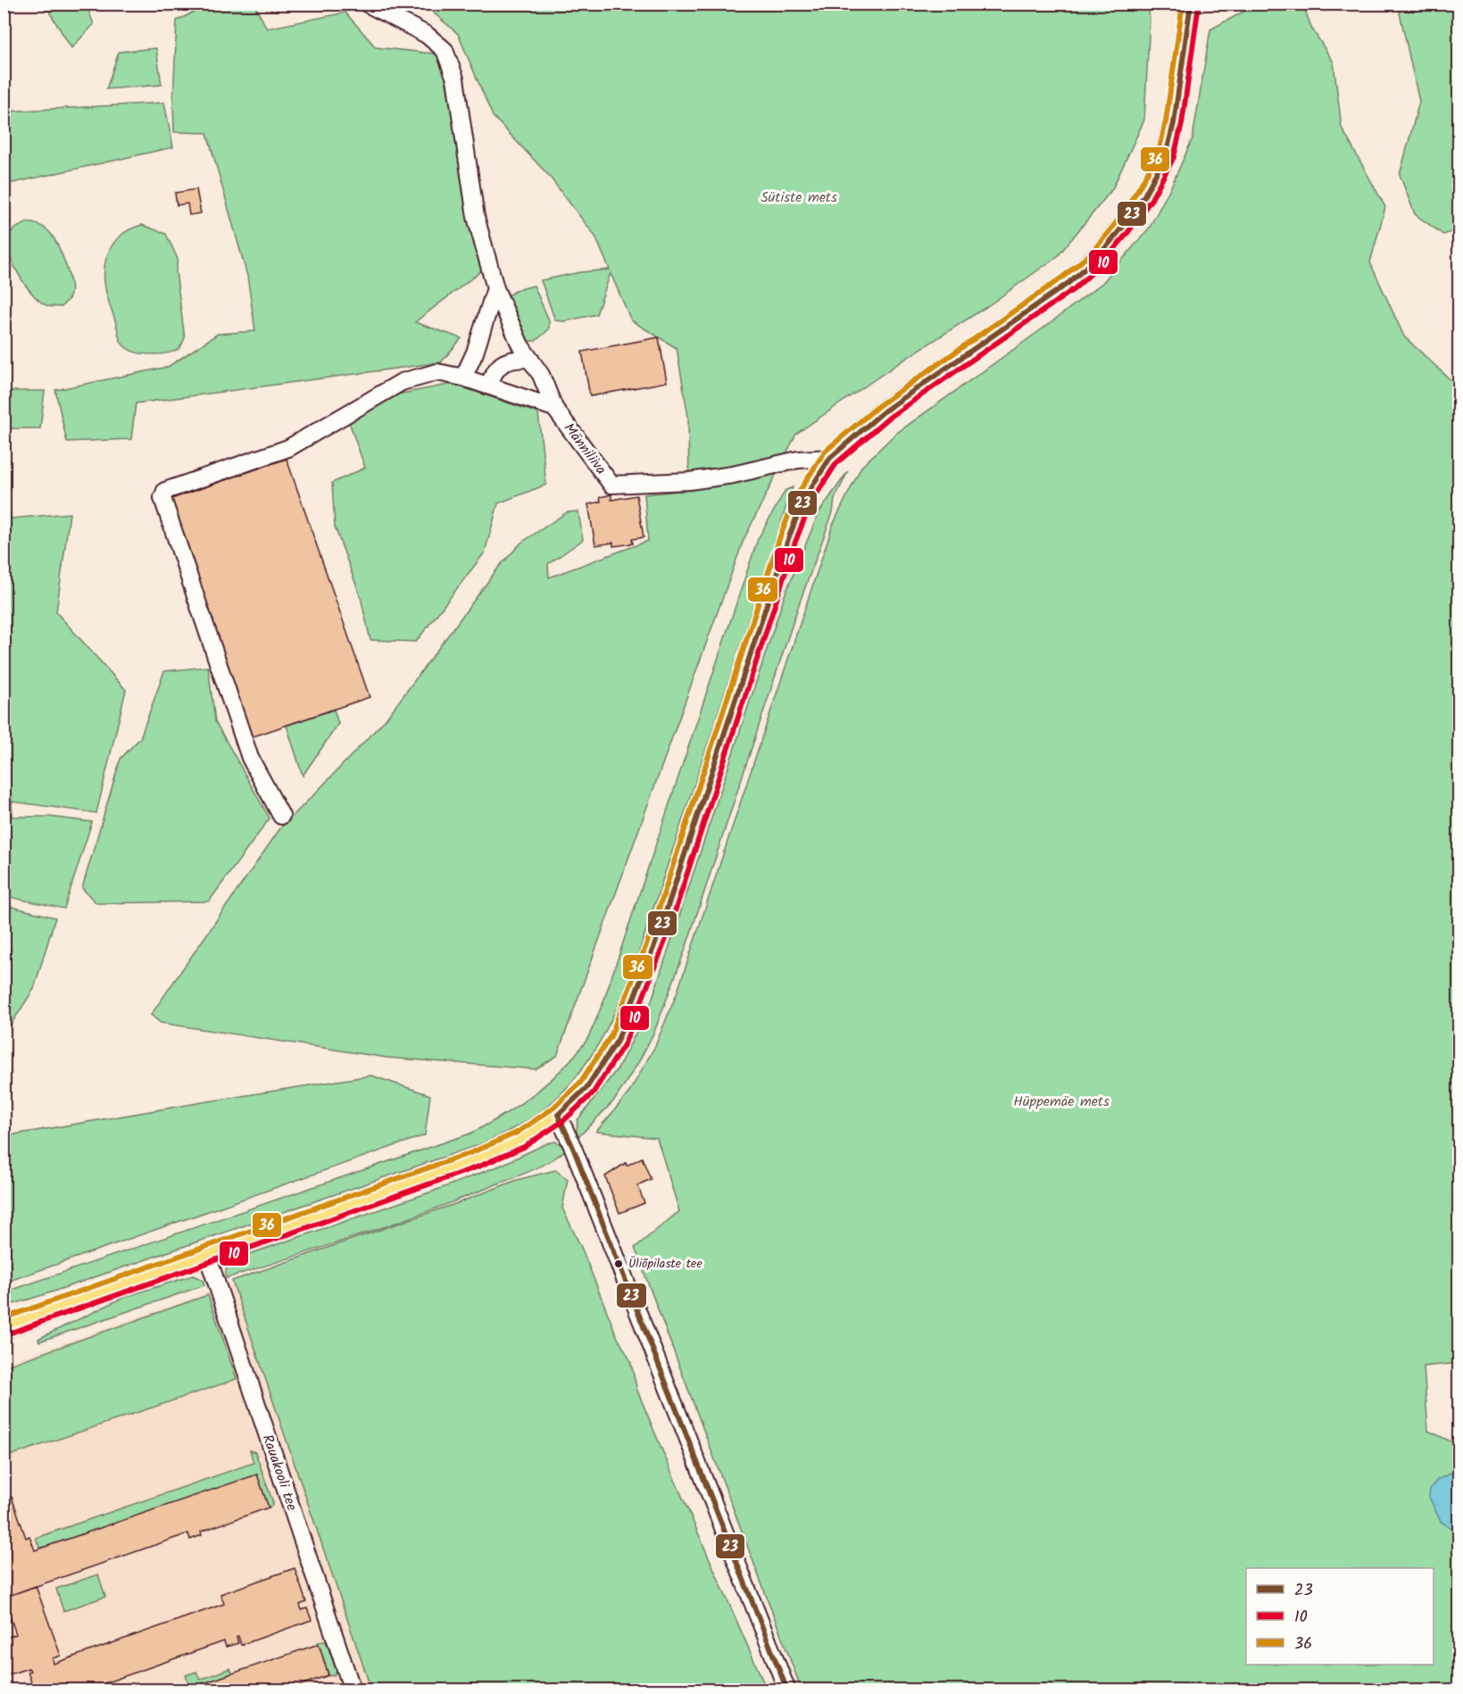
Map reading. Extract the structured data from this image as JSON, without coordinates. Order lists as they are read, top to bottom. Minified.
{"streets":{"street":["Männiliiva","Rauakooli tee"]},"parks":["Sütiste mets","Hüppemäe mets"],"places":["Üliõpilaste tee"],"lines":["transit line 23","transit line 36","transit line 10"],"legend":["23","10","36"]}
